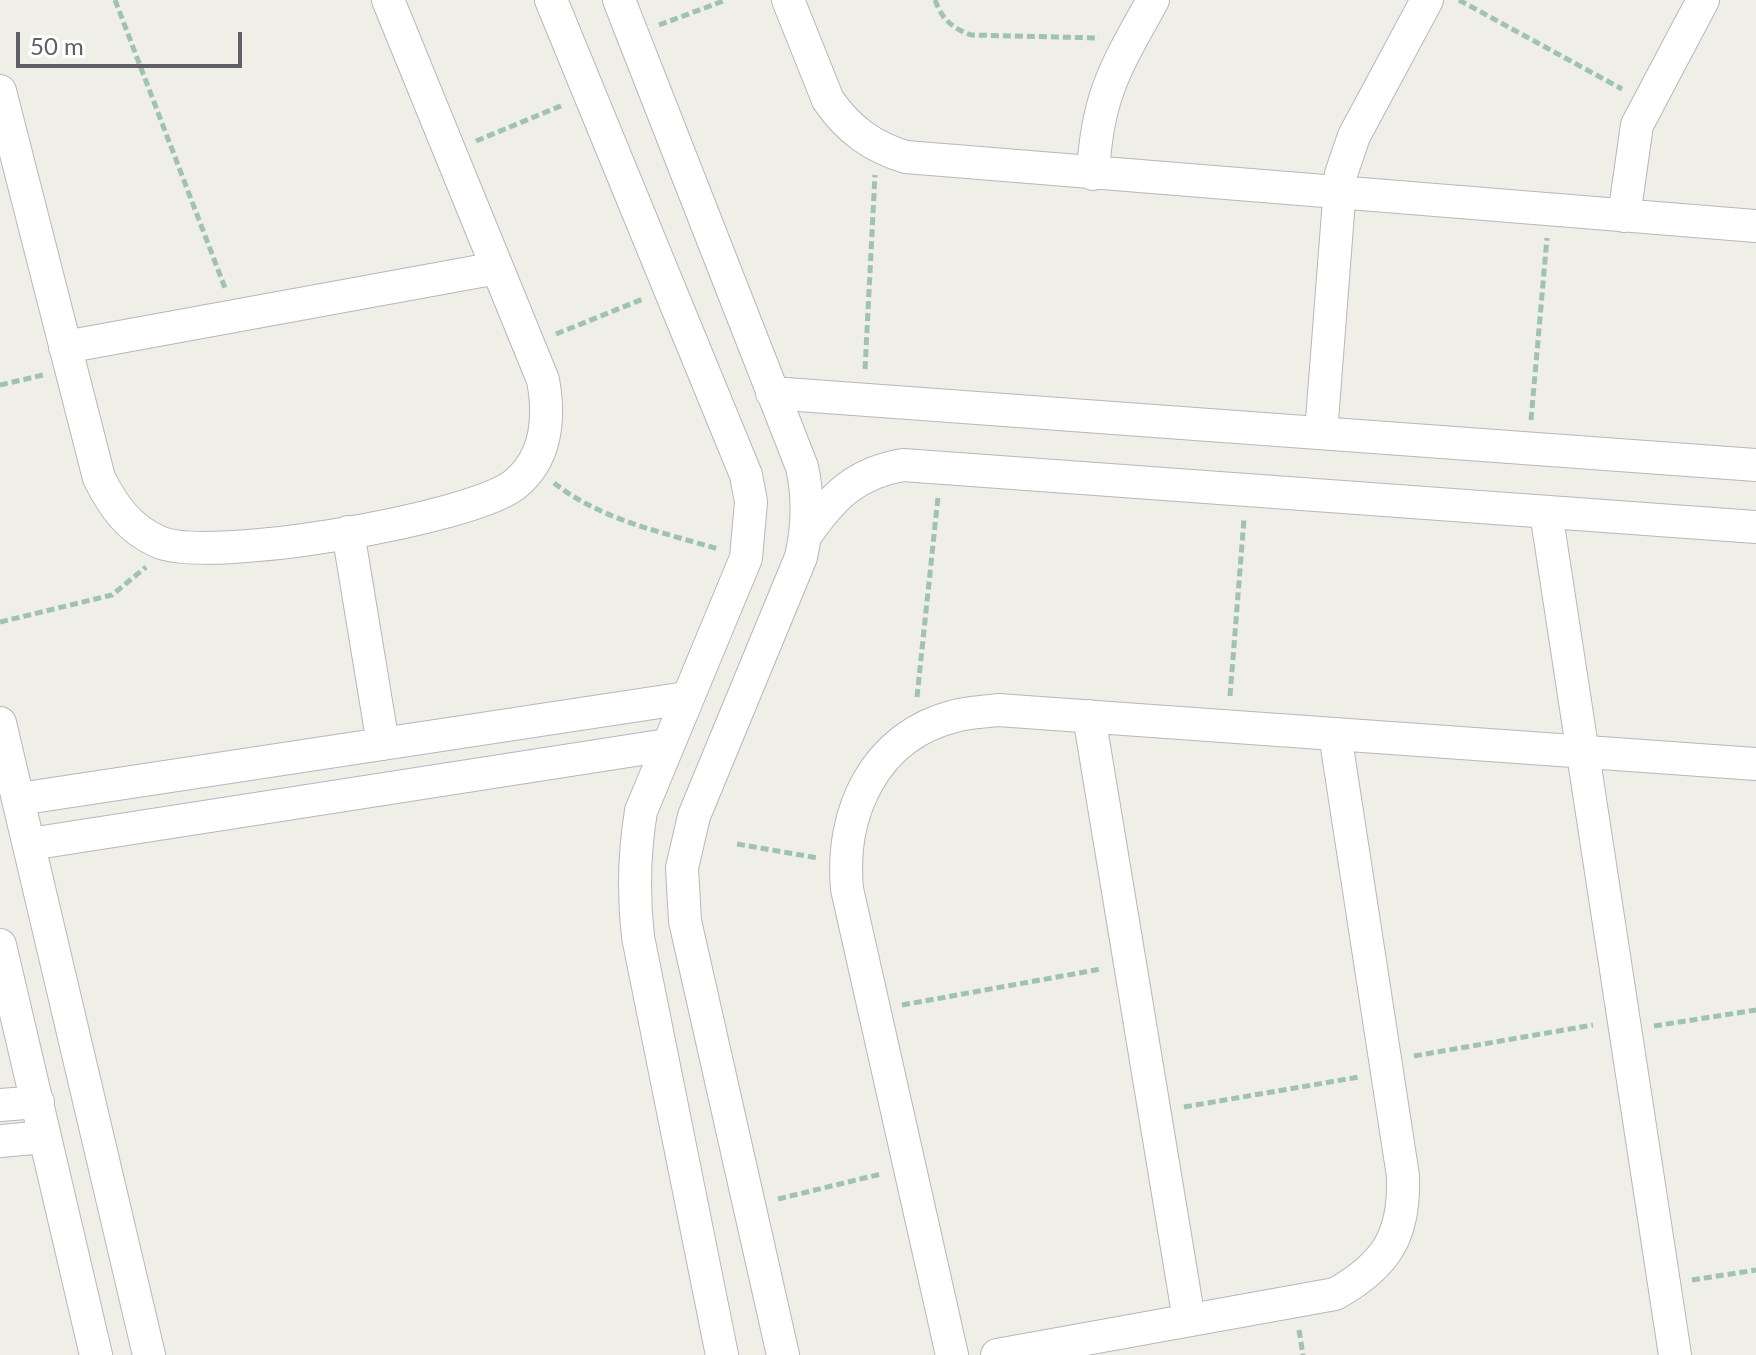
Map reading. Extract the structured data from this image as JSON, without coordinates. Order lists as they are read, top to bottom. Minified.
{"scale_bar":"50 m"}
